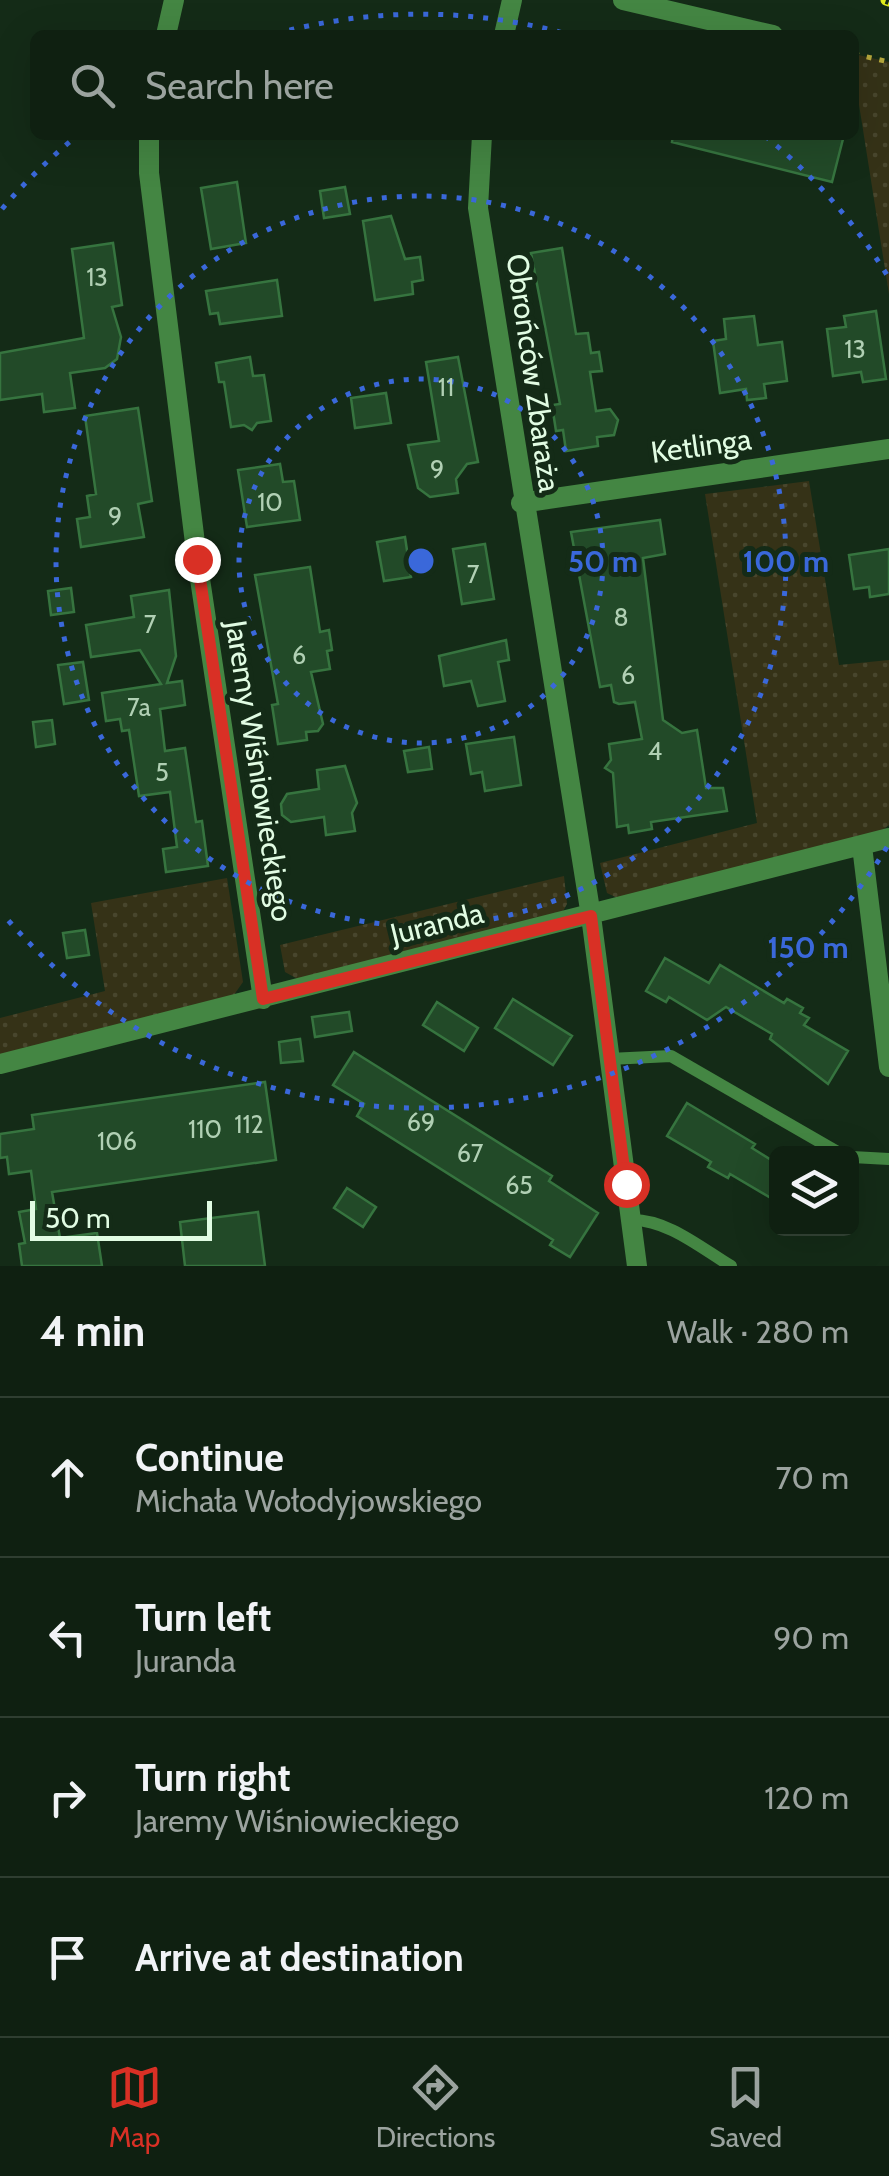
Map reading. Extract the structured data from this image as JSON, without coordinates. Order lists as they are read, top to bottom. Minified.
{"streets":{"street":["Obrońców Zbaraża","Ketlinga","Jaremy Wiśniowieckiego","Juranda"]},"crossings":[["Obrońców Zbaraża","Ketlinga"],["Obrońców Zbaraża","Juranda"],["Jaremy Wiśniowieckiego","Juranda"]],"house_numbers":["13","13","11","9","10","9","7","8","7","6","6","7a","4","5","69","112","110","106","67","65"],"scale_bar":"50 m","page":{"search":"Search here","scale":"50 m","heading":["4 min","Walk · 280 m"],"list":[["Continue","Michała Wołodyjowskiego","70 m"],["Turn left","Juranda","90 m"],["Turn right","Jaremy Wiśniowieckiego","120 m"],"Arrive at destination"],"nav":["Map","Directions","Saved"]},"rings":["50 m","100 m","150 m"]}
